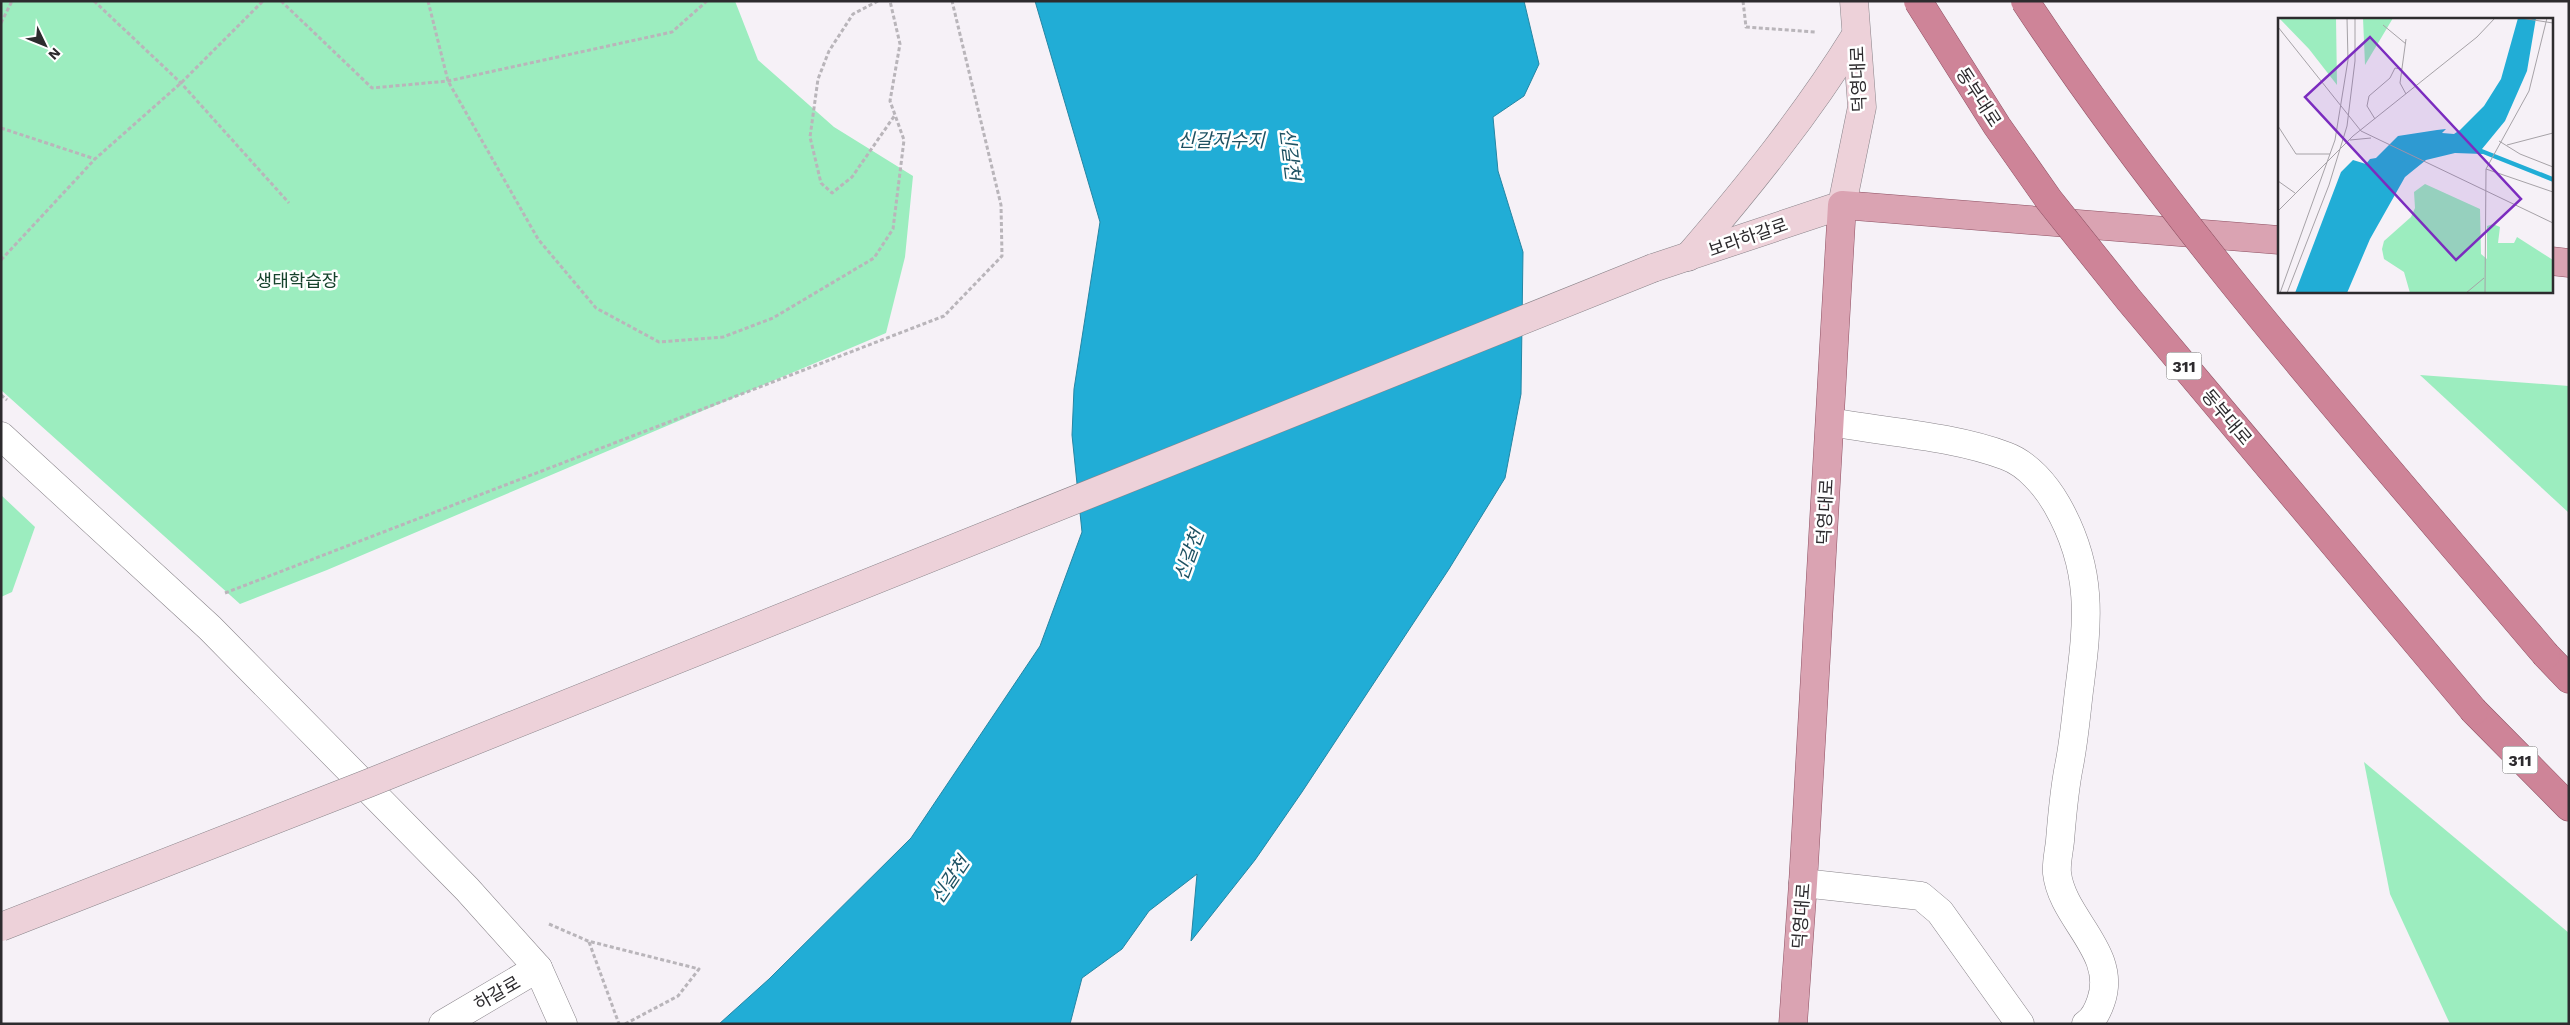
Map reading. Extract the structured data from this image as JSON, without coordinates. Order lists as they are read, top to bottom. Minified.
{"streets":{"highway":["동부대로","311"],"main road":["덕영대로","보라하갈로"],"street":["하갈로"]},"crossings":[["덕영대로","보라하갈로"]],"water":["신갈저수지","신갈천"],"parks":["생태학습장"],"north":"bottom right"}
